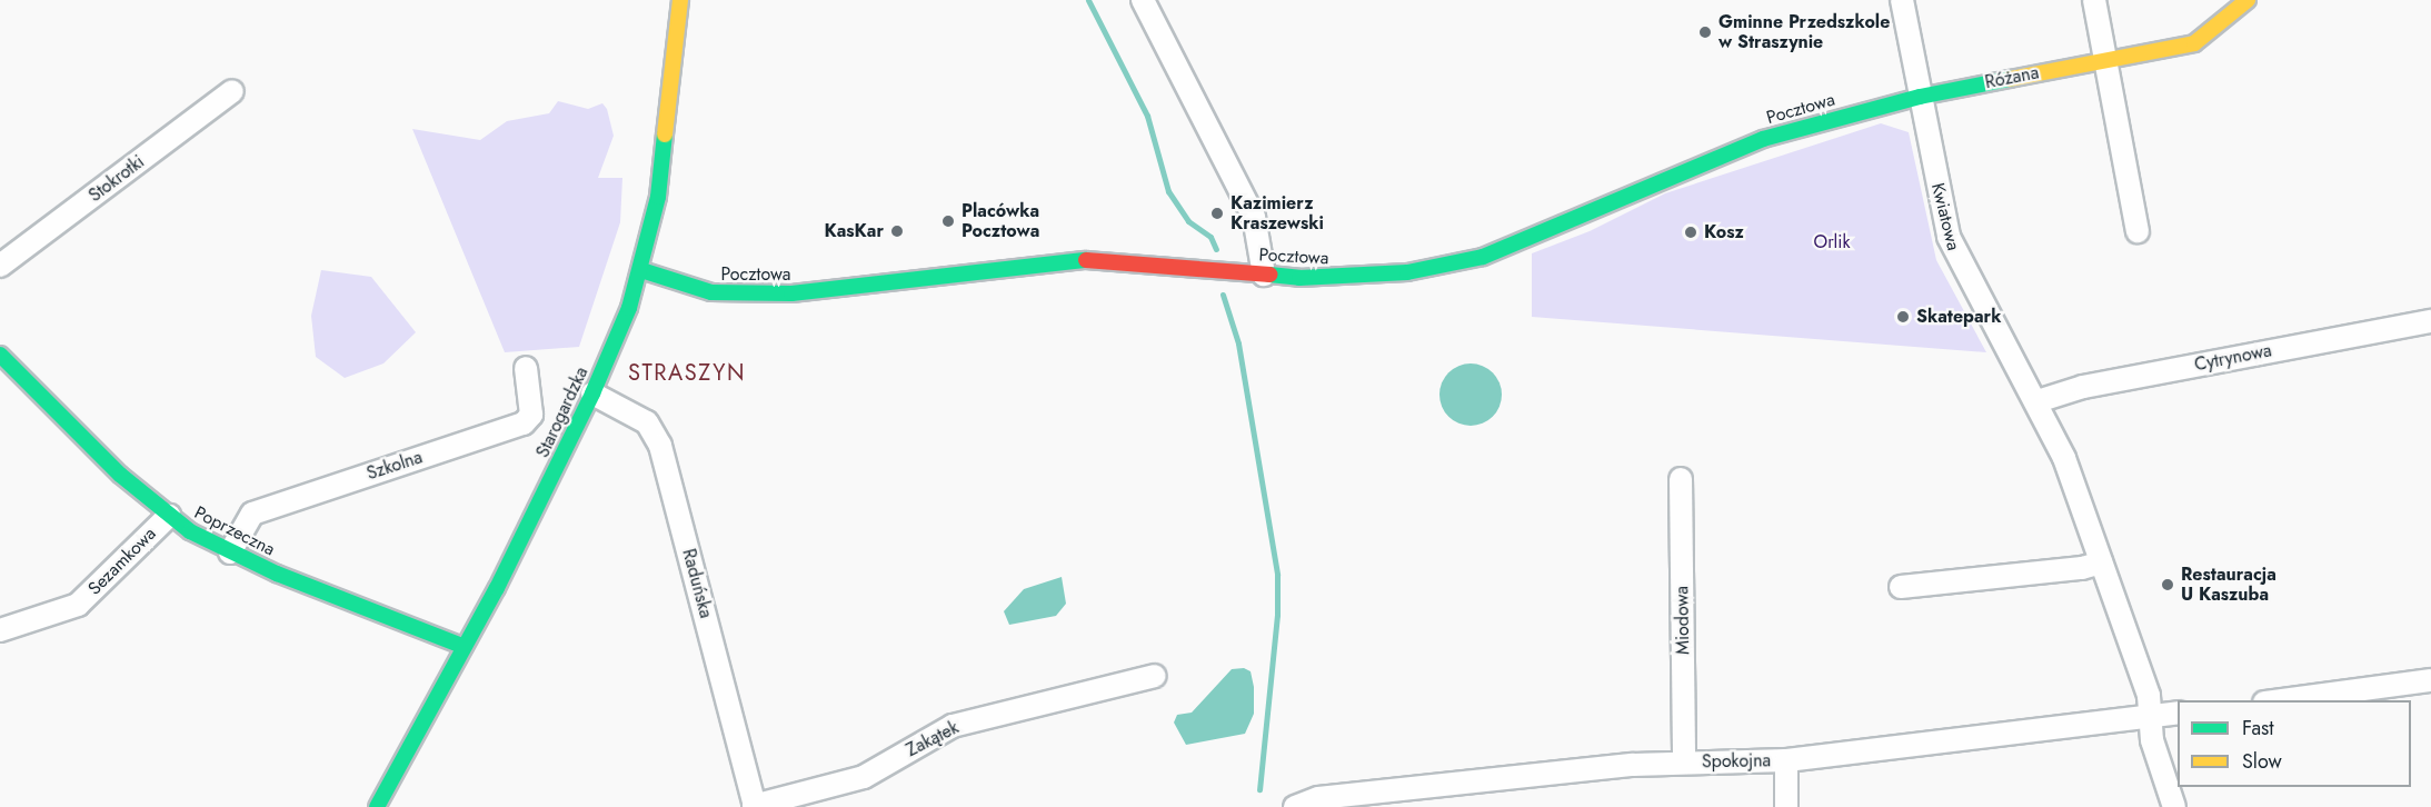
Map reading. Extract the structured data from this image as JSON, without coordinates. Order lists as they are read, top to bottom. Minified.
{"streets":{"street":["Różana","Pocztowa","Stokrotki","Kwiatowa","Cytrynowa","Starogardzka","Szkolna","Poprzeczna","Sezamkowa","Raduńska","Miodowa","Zakątek","Spokojna"]},"crossings":[["Różana","Pocztowa"],["Różana","Kwiatowa"],["Pocztowa","Kwiatowa"],["Pocztowa","Starogardzka"],["Kwiatowa","Cytrynowa"],["Kwiatowa","Spokojna"],["Starogardzka","Poprzeczna"],["Starogardzka","Raduńska"],["Szkolna","Poprzeczna"],["Poprzeczna","Sezamkowa"],["Raduńska","Zakątek"],["Miodowa","Spokojna"]],"districts":["STRASZYN"],"parks":["Orlik"],"places":["Gminne Przedszkole w Straszynie","Kazimierz Kraszewski","Placówka Pocztowa","KasKar","Kosz","Skatepark","Restauracja U Kaszuba"],"legend":["Fast","Slow"]}
